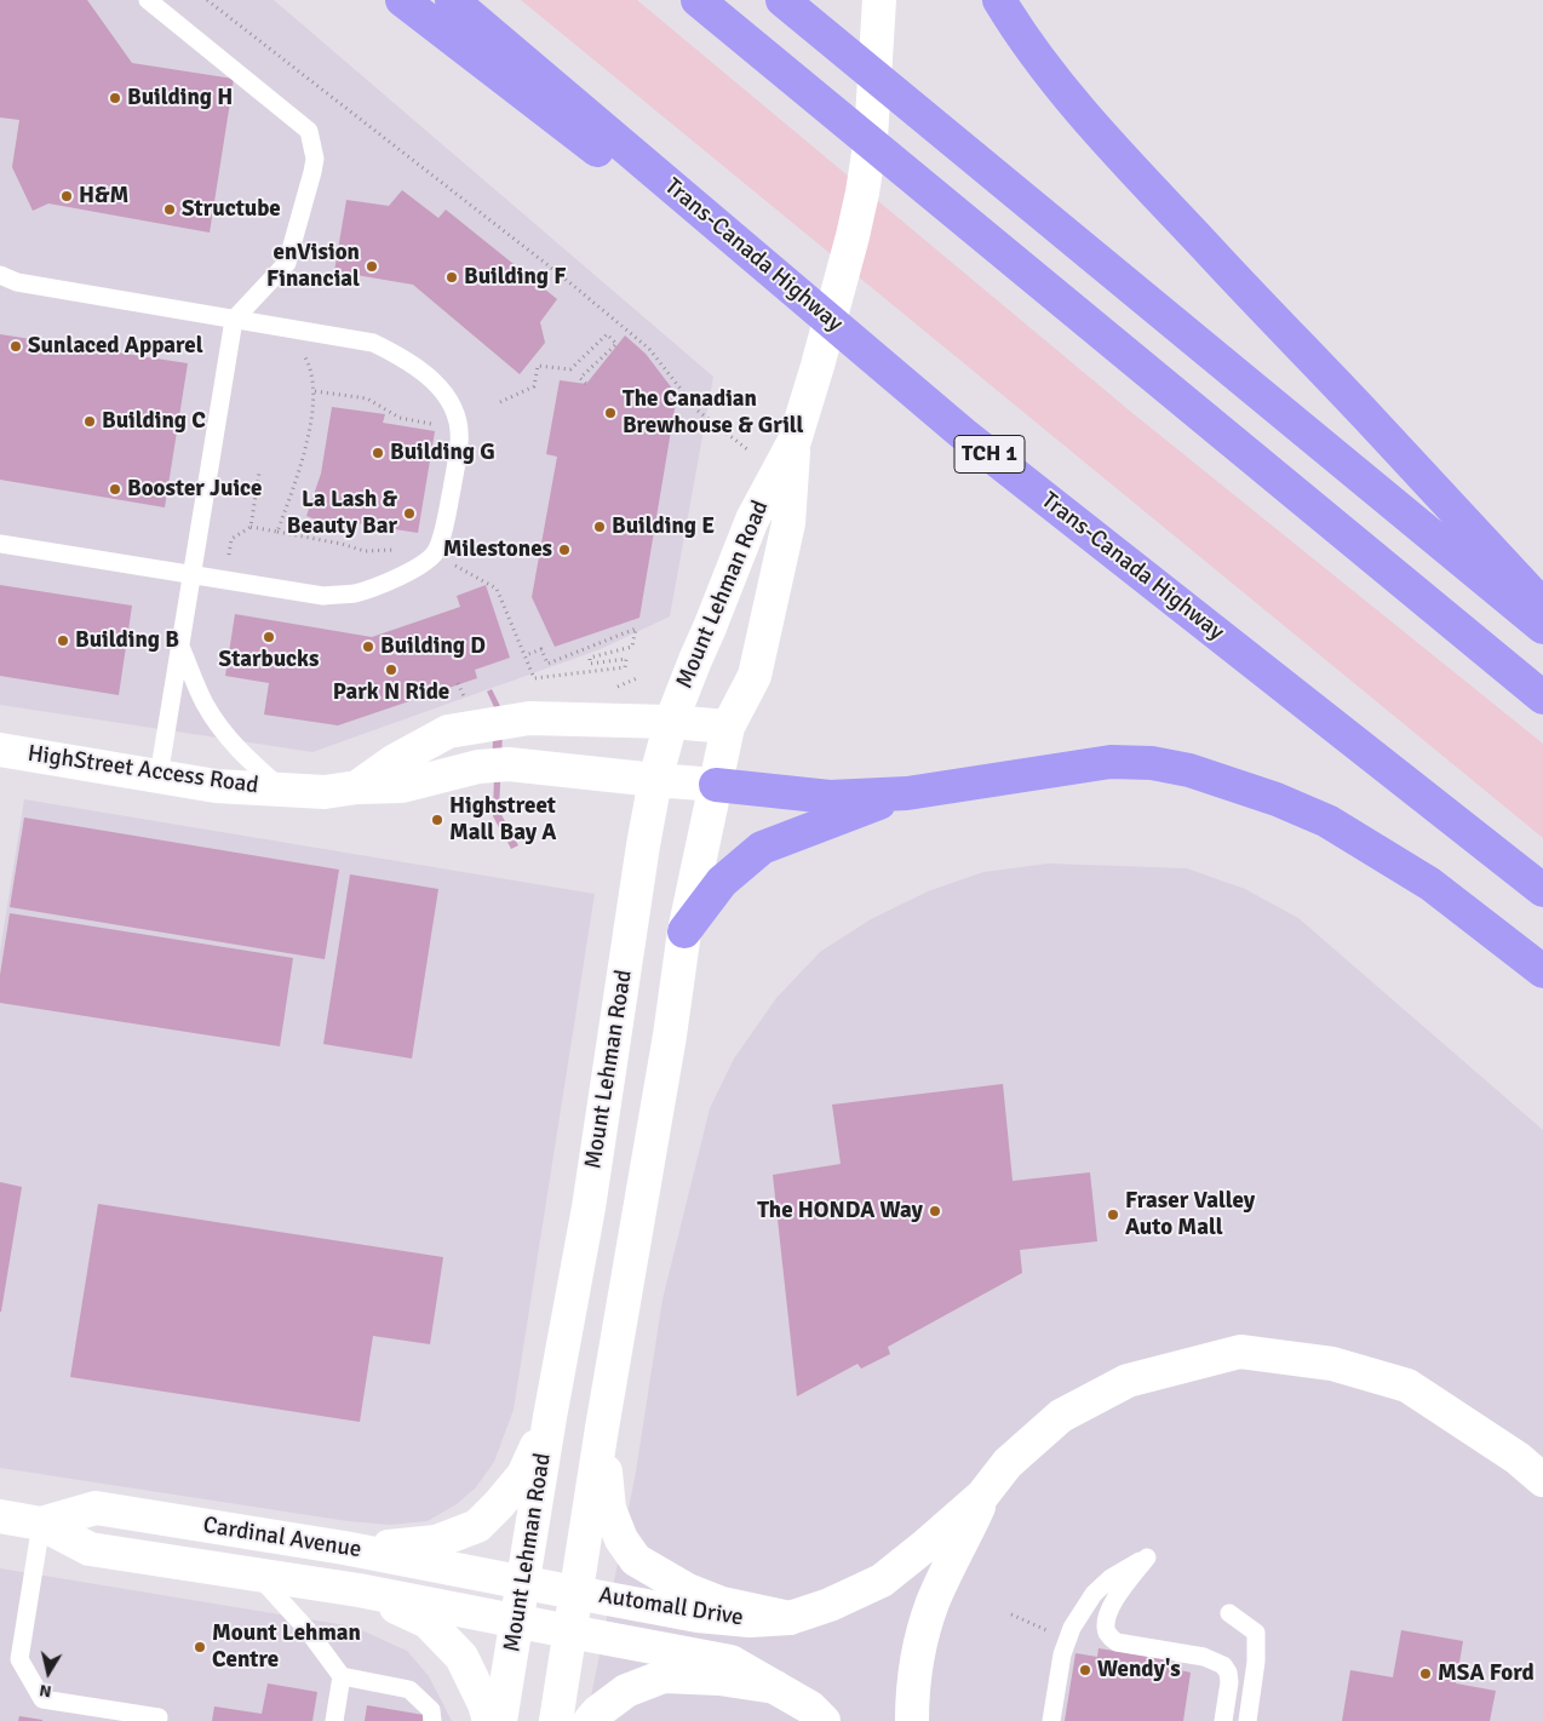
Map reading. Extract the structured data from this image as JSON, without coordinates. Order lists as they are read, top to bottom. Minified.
{"streets":{"highway":["Trans-Canada Highway","TCH 1"],"main road":["Mount Lehman Road","HighStreet Access Road","Cardinal Avenue","Automall Drive"]},"crossings":[["Mount Lehman Road","HighStreet Access Road"],["Mount Lehman Road","Cardinal Avenue"],["Mount Lehman Road","Automall Drive"],["Cardinal Avenue","Automall Drive"]],"places":["Building H","H&M","Structube","enVision Financial","Building F","Sunlaced Apparel","The Canadian Brewhouse & Grill","Building C","Building G","Booster Juice","La Lash & Beauty Bar","Building E","Milestones","Starbucks","Building B","Building D","Park N Ride","Highstreet Mall Bay A","The HONDA Way","Fraser Valley Auto Mall","Mount Lehman Centre","Wendy's","MSA Ford"],"north":"bottom"}
